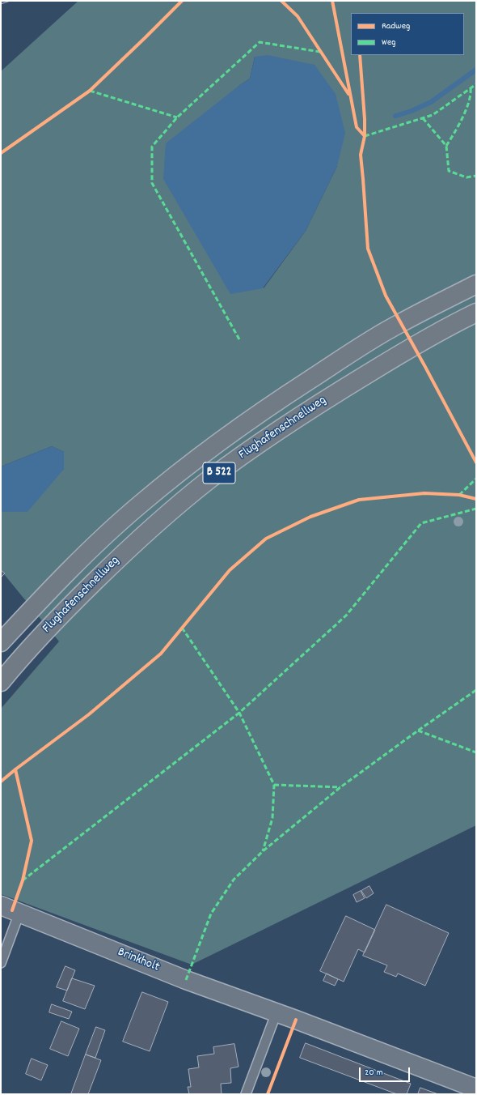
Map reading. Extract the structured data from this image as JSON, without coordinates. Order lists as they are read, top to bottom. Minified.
{"streets":{"highway":["Flughafenschnellweg","B 522"],"street":["Brinkholt"]},"legend":["Radweg","Weg"],"scale_bar":"20 m"}
